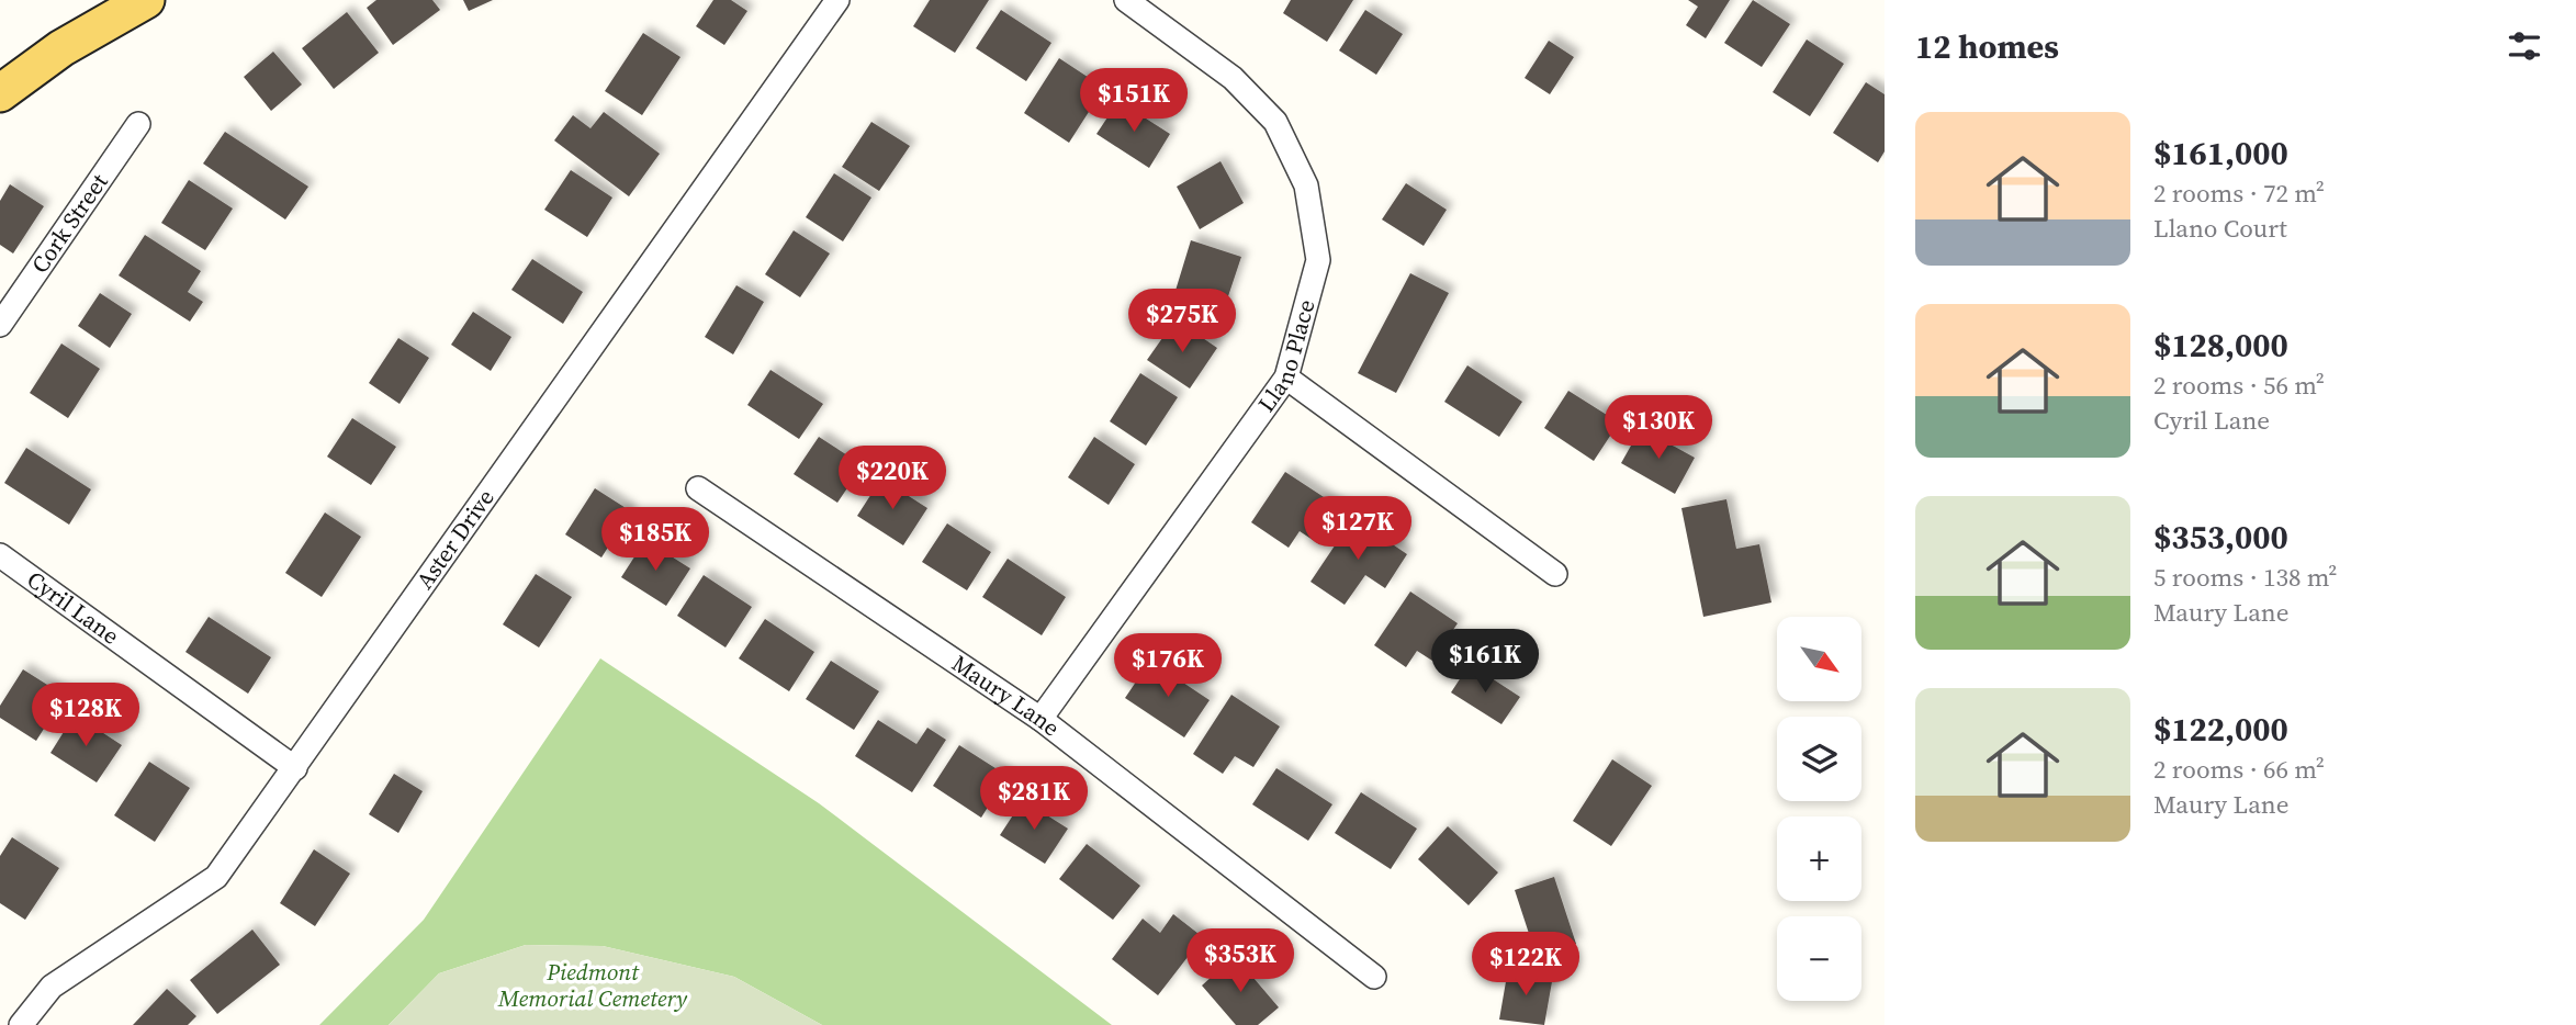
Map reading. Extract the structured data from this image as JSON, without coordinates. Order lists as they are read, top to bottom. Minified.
{"streets":{"street":["Cork Street","Llano Place","Aster Drive","Cyril Lane","Maury Lane"]},"crossings":[["Llano Place","Maury Lane"],["Aster Drive","Cyril Lane"]],"parks":["Piedmont Memorial Cemetery"],"north":"bottom right","page":{"heading":"12 homes","price":["$151K","$275K","$130K","$220K","$127K","$185K","$161K","$176K","$128K","$281K","$353K","$122K"],"list":[{"name":"$161,000","note":"2 rooms · 72 m² · Llano Court"},{"name":"$128,000","note":"2 rooms · 56 m² · Cyril Lane"},{"name":"$353,000","note":"5 rooms · 138 m² · Maury Lane"},{"name":"$122,000","note":"2 rooms · 66 m² · Maury Lane"}],"map_buttons":["+","−"]}}
